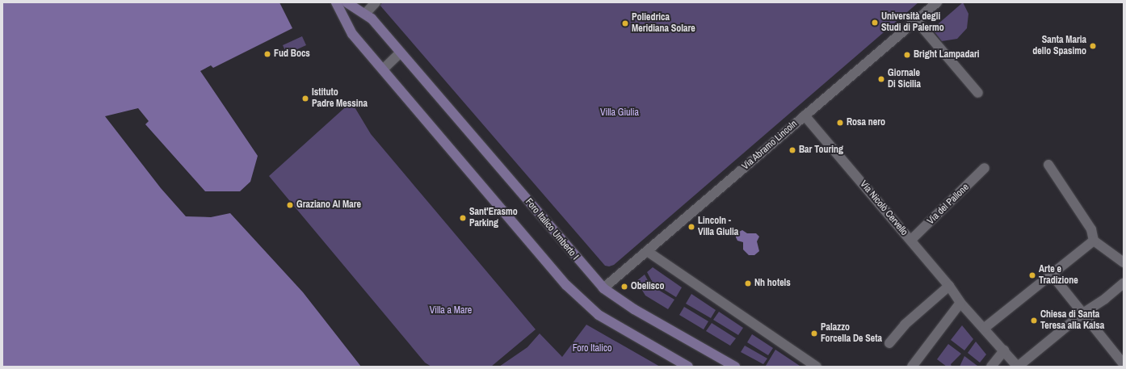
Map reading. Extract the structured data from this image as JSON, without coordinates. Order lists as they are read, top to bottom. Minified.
{"streets":{"main road":["Foro Italico Umberto I"],"street":["Via Abramo Lincoln","Via del Pallone","Via Nicolò Cervello"]},"crossings":[["Via Abramo Lincoln","Via Nicolò Cervello"],["Via Abramo Lincoln","Foro Italico Umberto I"],["Via del Pallone","Via Nicolò Cervello"]],"parks":["Villa Giulia","Villa a Mare","Foro Italico"],"places":["Università degli Studi di Palermo","Poliedrica Meridiana Solare","Santa Maria dello Spasimo","Fud Bocs","Bright Lampadari","Giornale Di Sicilia","Istituto Padre Messina","Rosa nero","Bar Touring","Graziano Al Mare","Sant'Erasmo Parking","Lincoln - Villa Giulia","Arte e Tradizione","Nh hotels","Obelisco","Chiesa di Santa Teresa alla Kalsa","Palazzo Forcella De Seta"]}
